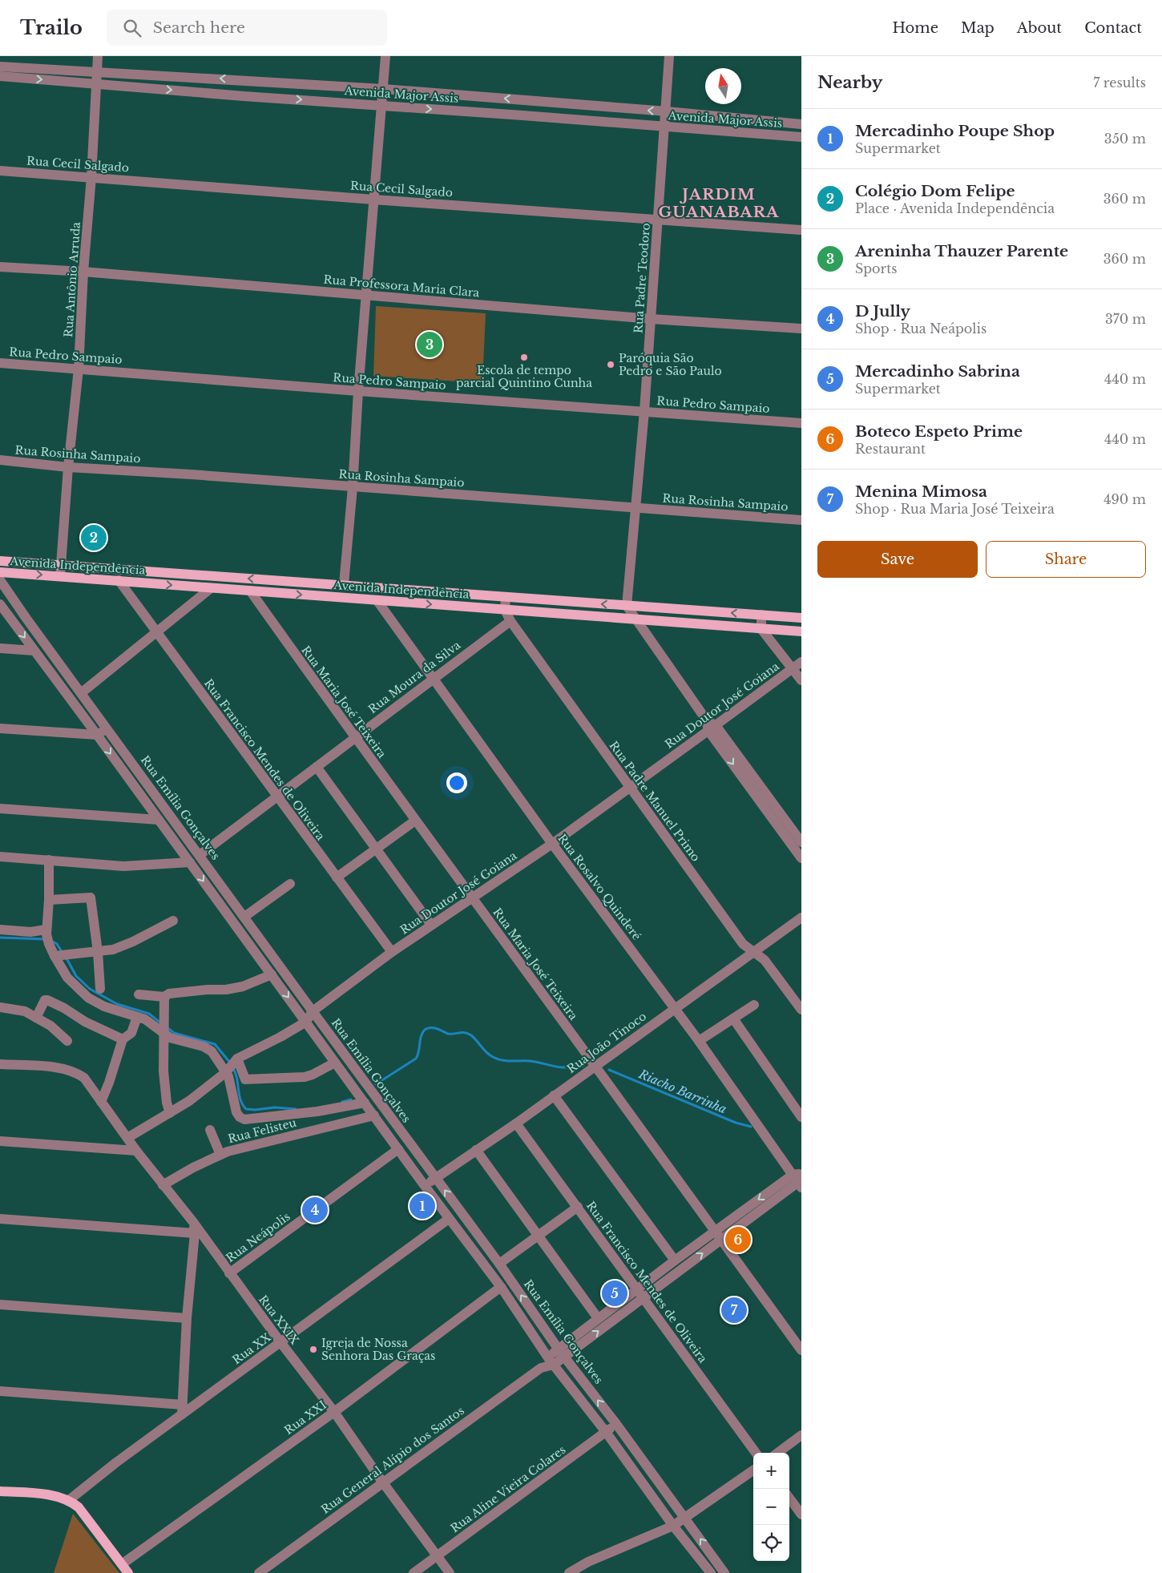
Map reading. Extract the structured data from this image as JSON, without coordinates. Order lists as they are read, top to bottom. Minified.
{"streets":{"main road":["Avenida Independência"],"street":["Avenida Major Assis","Rua Cecil Salgado","Rua Padre Teodoro","Rua Antônio Arruda","Rua Professora Maria Clara","Rua Pedro Sampaio","Rua Rosinha Sampaio","Rua Moura da Silva","Rua Maria José Teixeira","Rua Doutor José Goiana","Rua Francisco Mendes de Oliveira","Rua Padre Manuel Primo","Rua Emília Gonçalves","Rua Rosalvo Quinderé","Rua João Tinoco","Rua Felisteu","Rua Neápolis","Rua XXIX","Rua XX","Rua XXI","Rua General Alípio dos Santos","Rua Aline Vieira Colares"]},"crossings":[["Avenida Major Assis","Rua Padre Teodoro"],["Avenida Major Assis","Rua Antônio Arruda"],["Rua Cecil Salgado","Rua Padre Teodoro"],["Rua Cecil Salgado","Rua Antônio Arruda"],["Rua Padre Teodoro","Rua Professora Maria Clara"],["Rua Padre Teodoro","Rua Pedro Sampaio"],["Rua Padre Teodoro","Rua Rosinha Sampaio"],["Rua Padre Teodoro","Avenida Independência"],["Rua Antônio Arruda","Rua Professora Maria Clara"],["Rua Antônio Arruda","Rua Pedro Sampaio"],["Rua Antônio Arruda","Rua Rosinha Sampaio"],["Rua Antônio Arruda","Avenida Independência"],["Avenida Independência","Rua Maria José Teixeira"],["Avenida Independência","Rua Francisco Mendes de Oliveira"],["Avenida Independência","Rua Padre Manuel Primo"],["Avenida Independência","Rua Rosalvo Quinderé"],["Rua Moura da Silva","Rua Maria José Teixeira"],["Rua Moura da Silva","Rua Francisco Mendes de Oliveira"],["Rua Moura da Silva","Rua Padre Manuel Primo"],["Rua Moura da Silva","Rua Emília Gonçalves"],["Rua Moura da Silva","Rua Rosalvo Quinderé"],["Rua Maria José Teixeira","Rua Doutor José Goiana"],["Rua Maria José Teixeira","Rua João Tinoco"],["Rua Maria José Teixeira","Rua General Alípio dos Santos"],["Rua Doutor José Goiana","Rua Francisco Mendes de Oliveira"],["Rua Doutor José Goiana","Rua Padre Manuel Primo"],["Rua Doutor José Goiana","Rua Emília Gonçalves"],["Rua Doutor José Goiana","Rua Rosalvo Quinderé"],["Rua Doutor José Goiana","Rua XXIX"],["Rua Francisco Mendes de Oliveira","Rua João Tinoco"],["Rua Francisco Mendes de Oliveira","Rua General Alípio dos Santos"],["Rua Padre Manuel Primo","Rua João Tinoco"],["Rua Emília Gonçalves","Rua João Tinoco"],["Rua Emília Gonçalves","Rua General Alípio dos Santos"],["Rua Emília Gonçalves","Rua Aline Vieira Colares"],["Rua Rosalvo Quinderé","Rua João Tinoco"],["Rua Rosalvo Quinderé","Rua General Alípio dos Santos"],["Rua Felisteu","Rua XXIX"],["Rua Neápolis","Rua XXIX"],["Rua XXIX","Rua XX"],["Rua XXIX","Rua XXI"],["Rua XXIX","Rua General Alípio dos Santos"],["Rua XXIX","Rua Aline Vieira Colares"]],"districts":["JARDIM GUANABARA"],"water":["Riacho Barrinha"],"places":["Escola de tempo parcial Quintino Cunha","Paróquia São Pedro e São Paulo","Igreja de Nossa Senhora Das Graças"],"north":"top","page":{"header":"Trailo","search":"Search here","nav":["Home","Map","About","Contact"],"heading":["Nearby","7 results"],"list":[{"mark":"1","name":"Mercadinho Poupe Shop","note":"Supermarket","value":"350 m"},{"mark":"2","name":"Colégio Dom Felipe","note":"Place · Avenida Independência","value":"360 m"},{"mark":"3","name":"Areninha Thauzer Parente","note":"Sports","value":"360 m"},{"mark":"4","name":"D Jully","note":"Shop · Rua Neápolis","value":"370 m"},{"mark":"5","name":"Mercadinho Sabrina","note":"Supermarket","value":"440 m"},{"mark":"6","name":"Boteco Espeto Prime","note":"Restaurant","value":"440 m"},{"mark":"7","name":"Menina Mimosa","note":"Shop · Rua Maria José Teixeira","value":"490 m"}],"pins":["3","2","1","4","6","5","7"],"buttons":["Save","Share"],"map_buttons":["+","−"]}}
